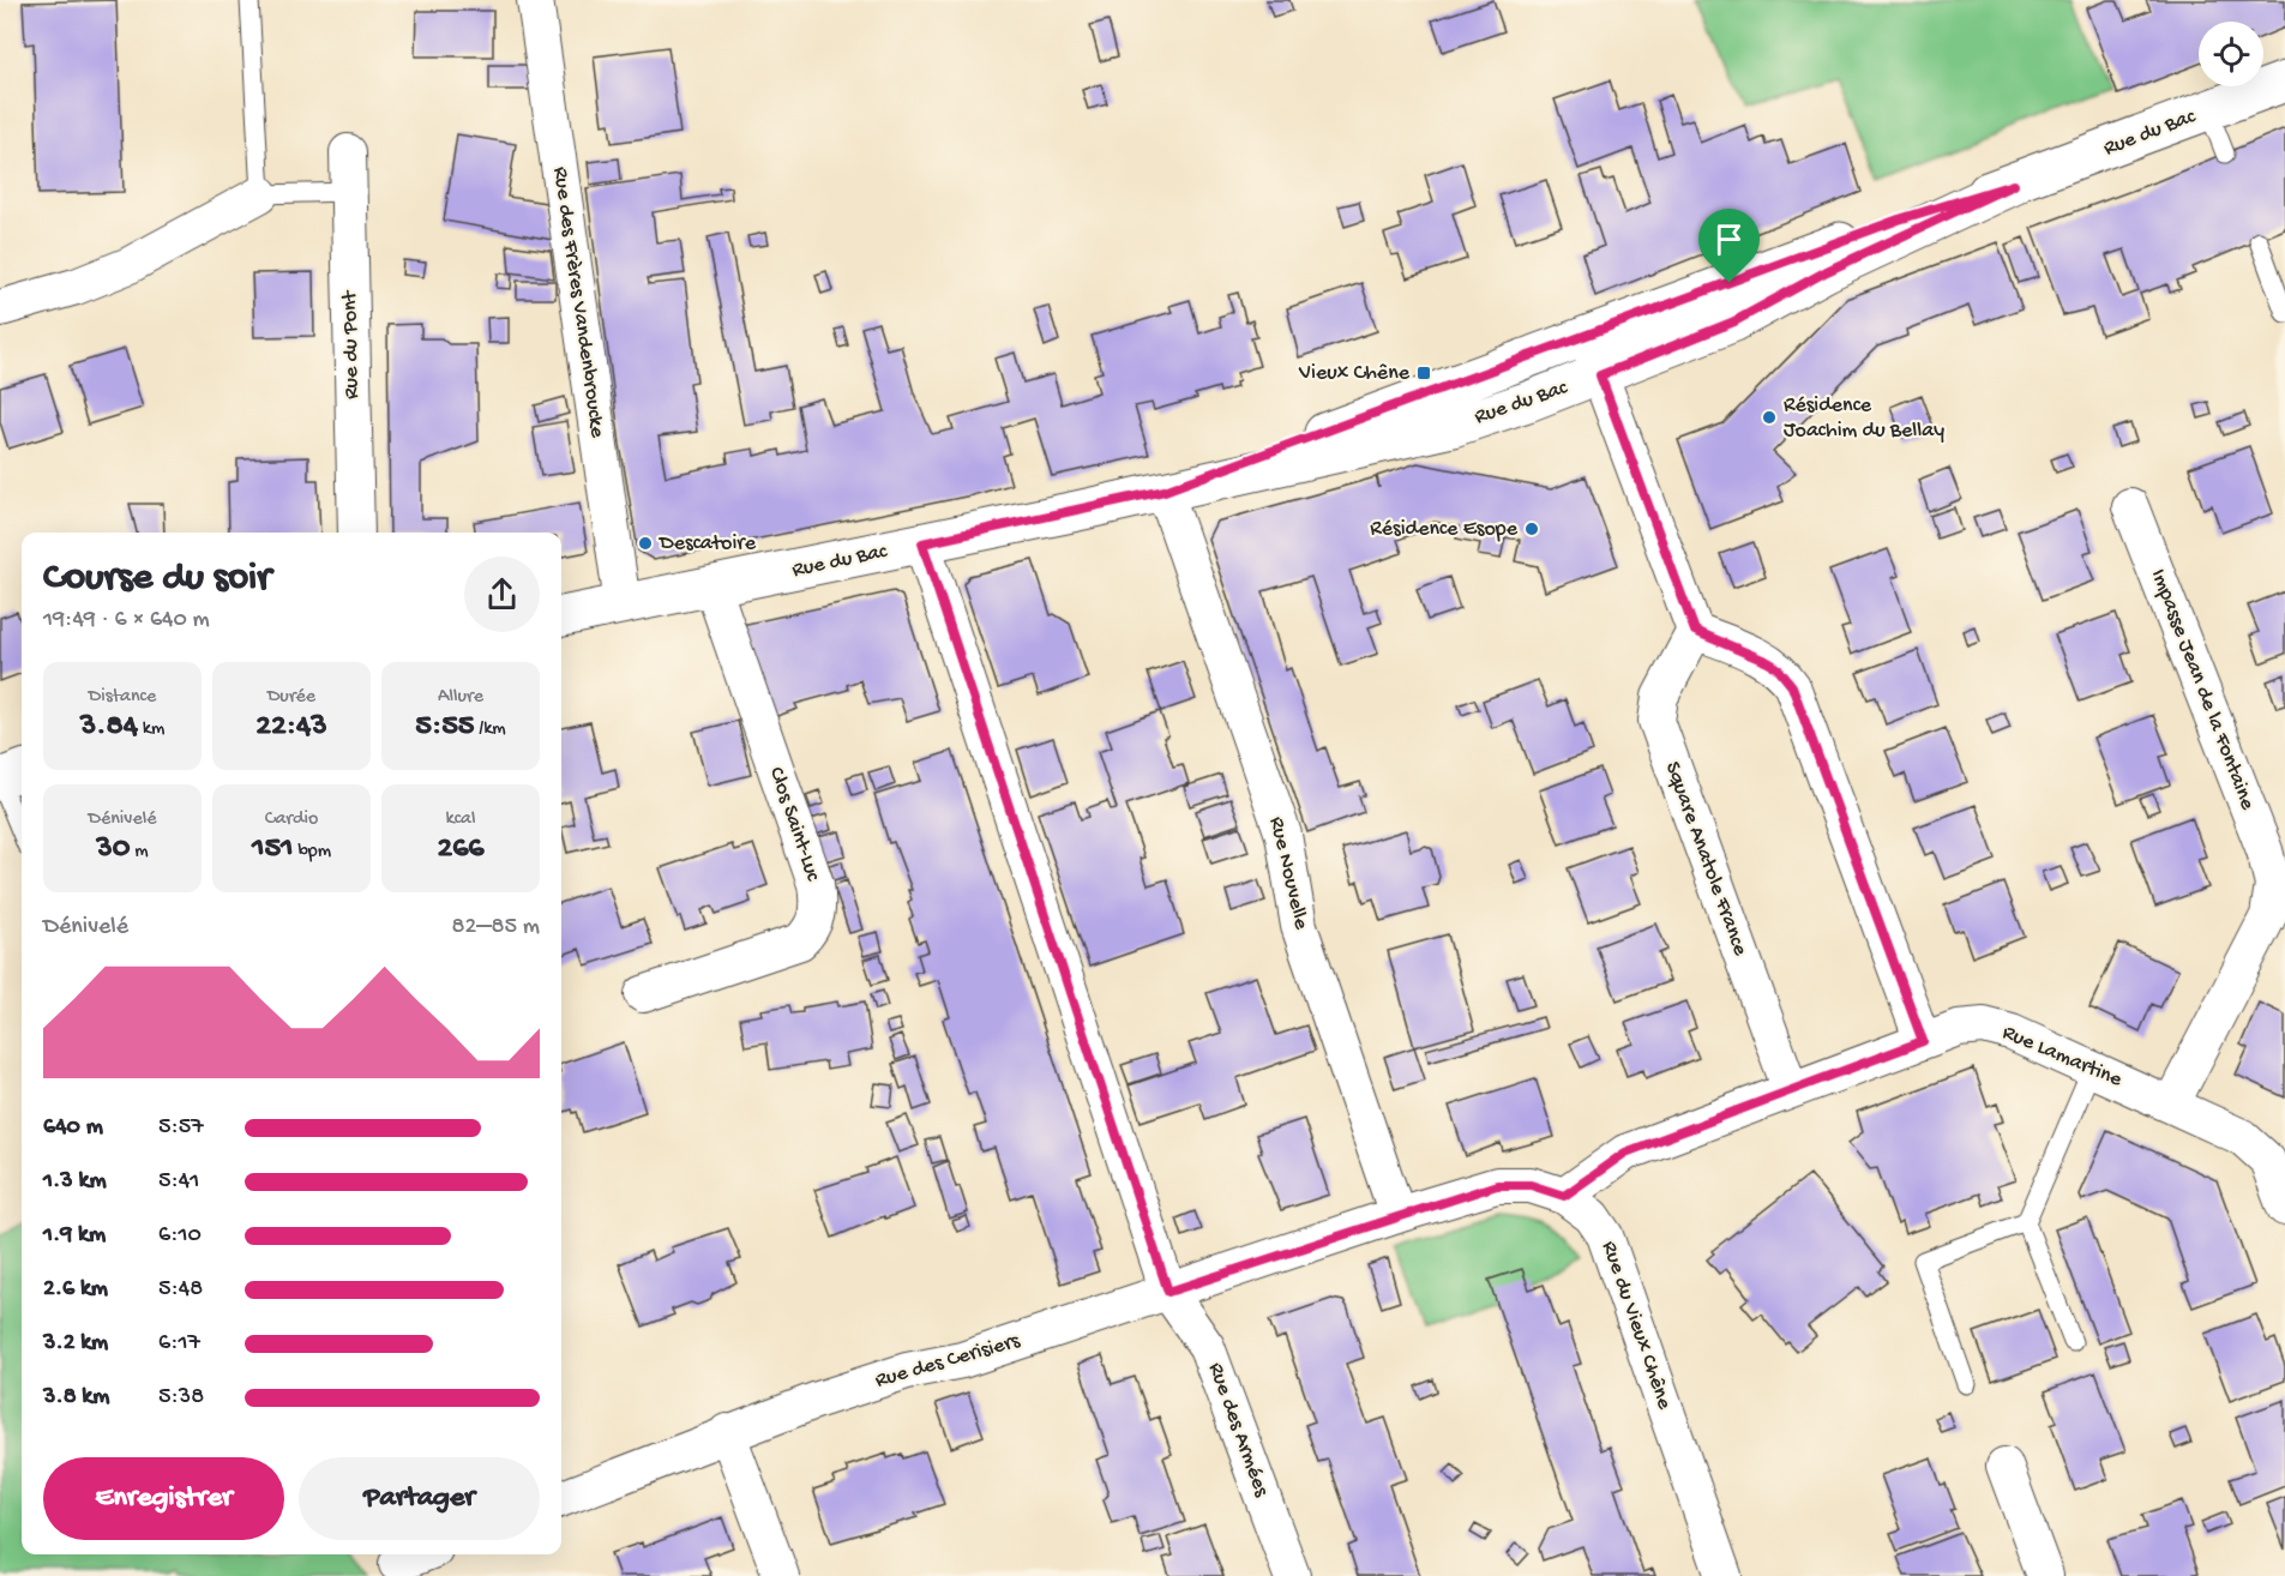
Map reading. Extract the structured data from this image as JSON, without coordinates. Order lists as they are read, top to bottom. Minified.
{"streets":{"main road":["Rue du Bac"],"street":["Rue des Frères Vandenbroucke","Rue du Pont","Impasse Jean de la Fontaine","Clos Saint-Luc","Square Anatole France","Rue Nouvelle","Rue Lamartine","Rue du Vieux Chêne","Rue des Cerisiers","Rue des Armées"]},"crossings":[["Rue du Bac","Rue des Frères Vandenbroucke"],["Rue du Bac","Clos Saint-Luc"],["Rue du Bac","Rue Nouvelle"],["Rue du Bac","Rue des Armées"],["Impasse Jean de la Fontaine","Rue Lamartine"],["Square Anatole France","Rue Lamartine"],["Rue Nouvelle","Rue du Vieux Chêne"],["Rue Lamartine","Rue du Vieux Chêne"],["Rue du Vieux Chêne","Rue des Cerisiers"],["Rue du Vieux Chêne","Rue des Armées"],["Rue des Cerisiers","Rue des Armées"]],"places":{"transit":["Vieux Chêne"],"other":["Résidence Joachim du Bellay","Résidence Esope","Descatoire"]},"page":{"heading":["Course du soir","19:49 · 6 × 640 m"],"stats":[["Distance","3.84 km"],["Durée","22:43"],["Allure","5:55 /km"],["Dénivelé","30 m"],["Cardio","151 bpm"],["kcal","266"]],"chart":["Dénivelé","82–85 m"],"list":[{"name":"640 m","note":"5:57"},{"name":"1.3 km","note":"5:41"},{"name":"1.9 km","note":"6:10"},{"name":"2.6 km","note":"5:48"},{"name":"3.2 km","note":"6:17"},{"name":"3.8 km","note":"5:38"}],"buttons":["Enregistrer","Partager"]}}
